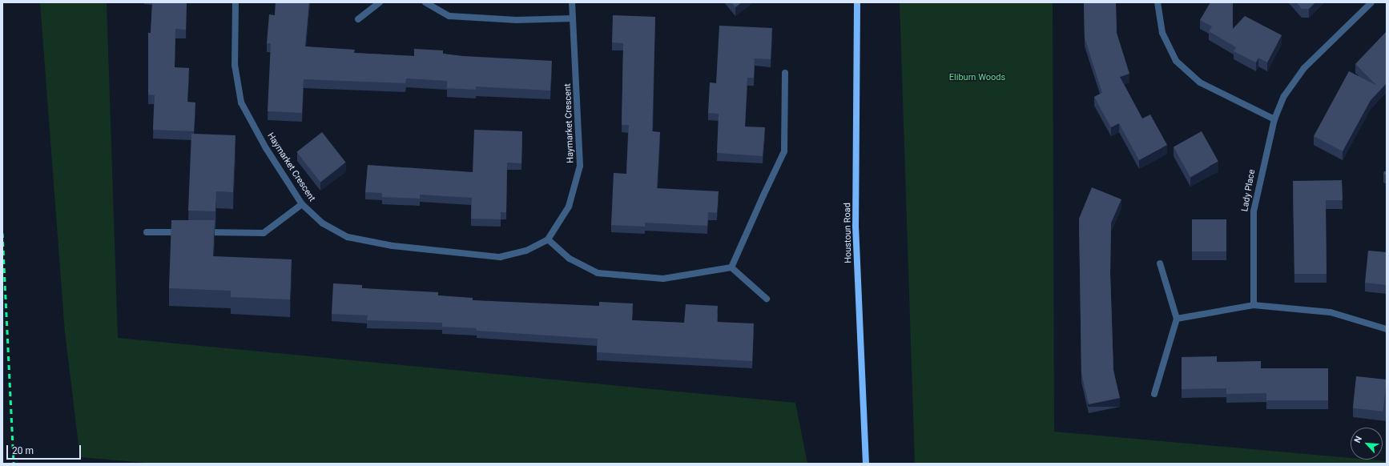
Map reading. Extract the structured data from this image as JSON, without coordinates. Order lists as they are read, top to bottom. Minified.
{"streets":{"street":["Haymarket Crescent","Lady Place","Houstoun Road"]},"parks":["Eliburn Woods"],"scale_bar":"20 m","north":"top left"}
